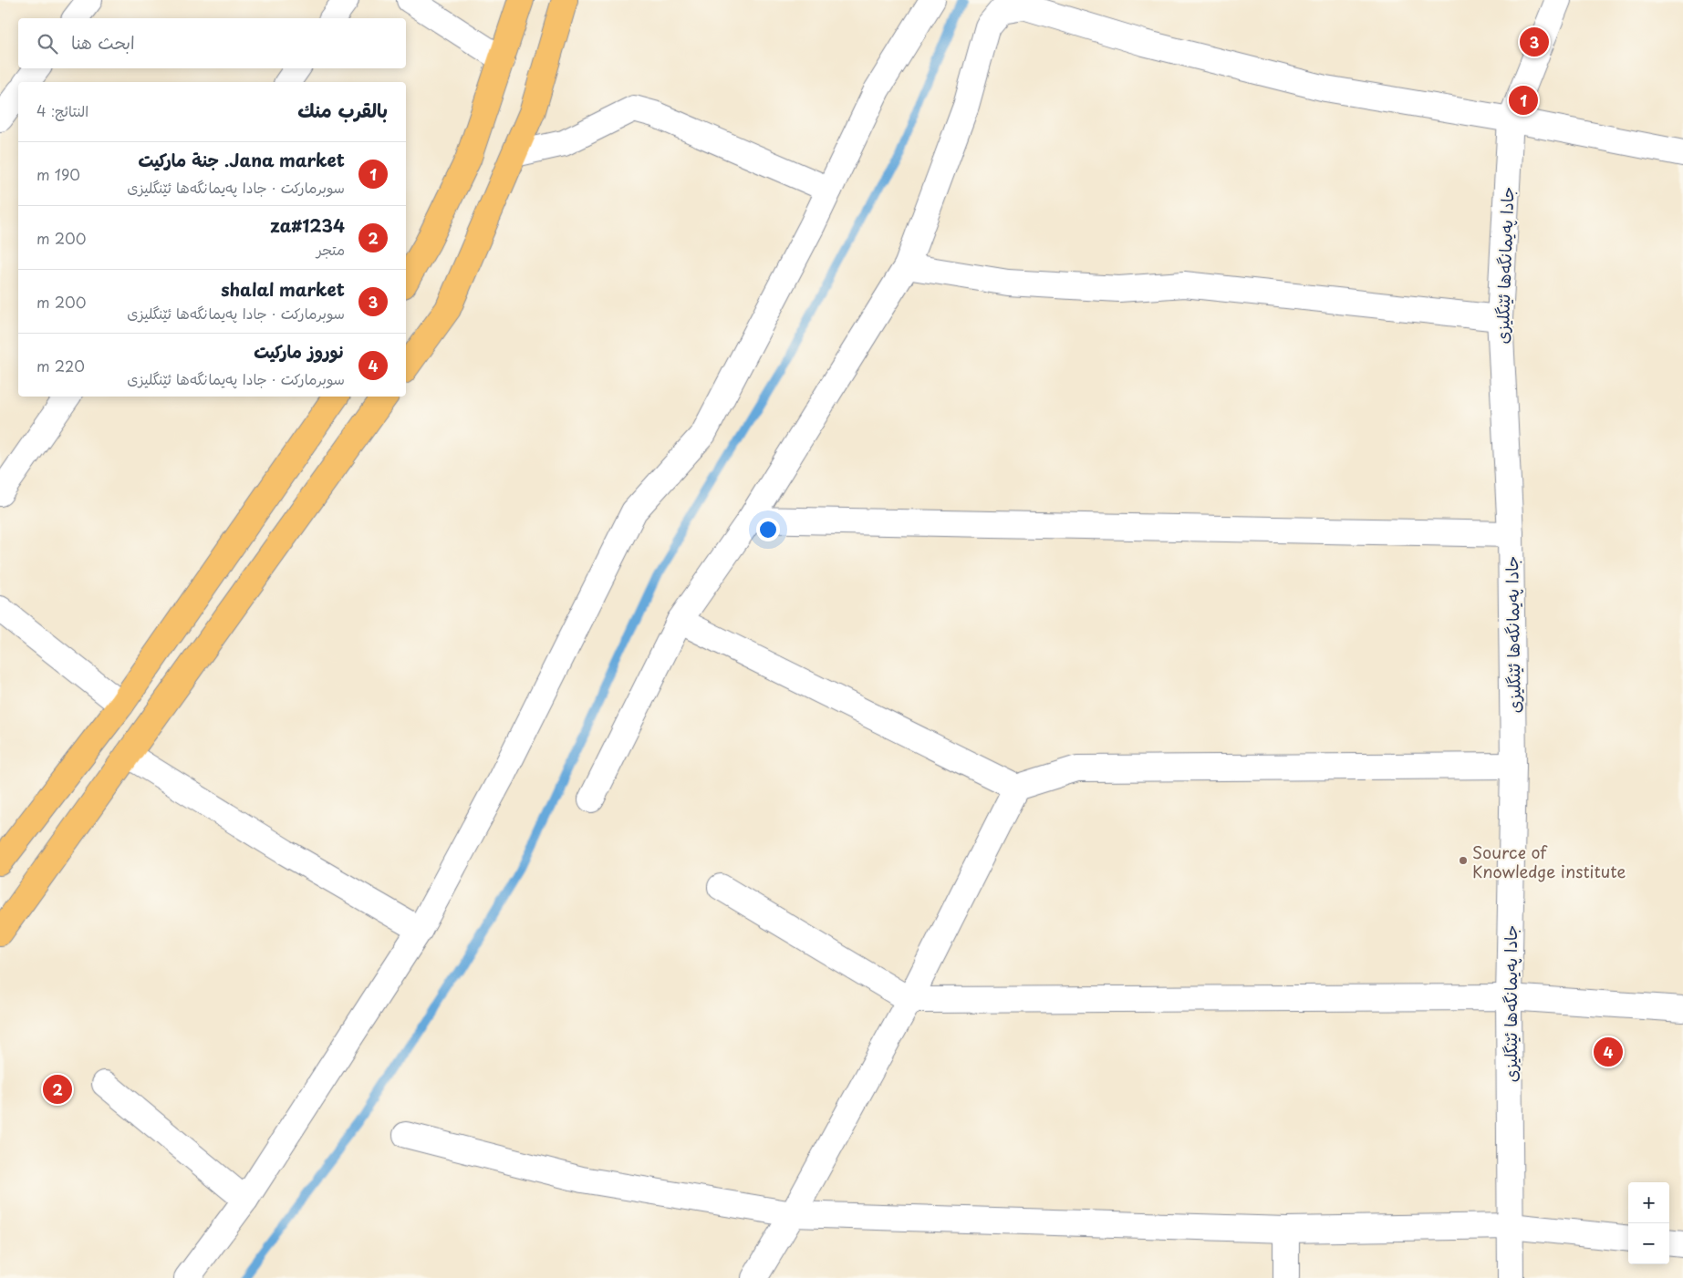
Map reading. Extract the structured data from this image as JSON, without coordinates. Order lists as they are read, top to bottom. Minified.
{"streets":{"street":["جادا په‌يمانگه‌ها ئێنگليزى"]},"places":["Source of Knowledge institute"],"page":{"search":"ابحث هنا","pins":["3","1","4","2"],"heading":["بالقرب منك","النتائج: 4"],"list":[{"mark":"1","name":"Jana market. جنة ماركيت","note":"سوبرماركت · جادا په‌يمانگه‌ها ئێنگليزى","value":"190 m"},{"mark":"2","name":"za#1234","note":"متجر","value":"200 m"},{"mark":"3","name":"shalal market","note":"سوبرماركت · جادا په‌يمانگه‌ها ئێنگليزى","value":"200 m"},{"mark":"4","name":"نوروز ماركيت","note":"سوبرماركت · جادا په‌يمانگه‌ها ئێنگليزى","value":"220 m"}],"map_buttons":["+","−"]}}
